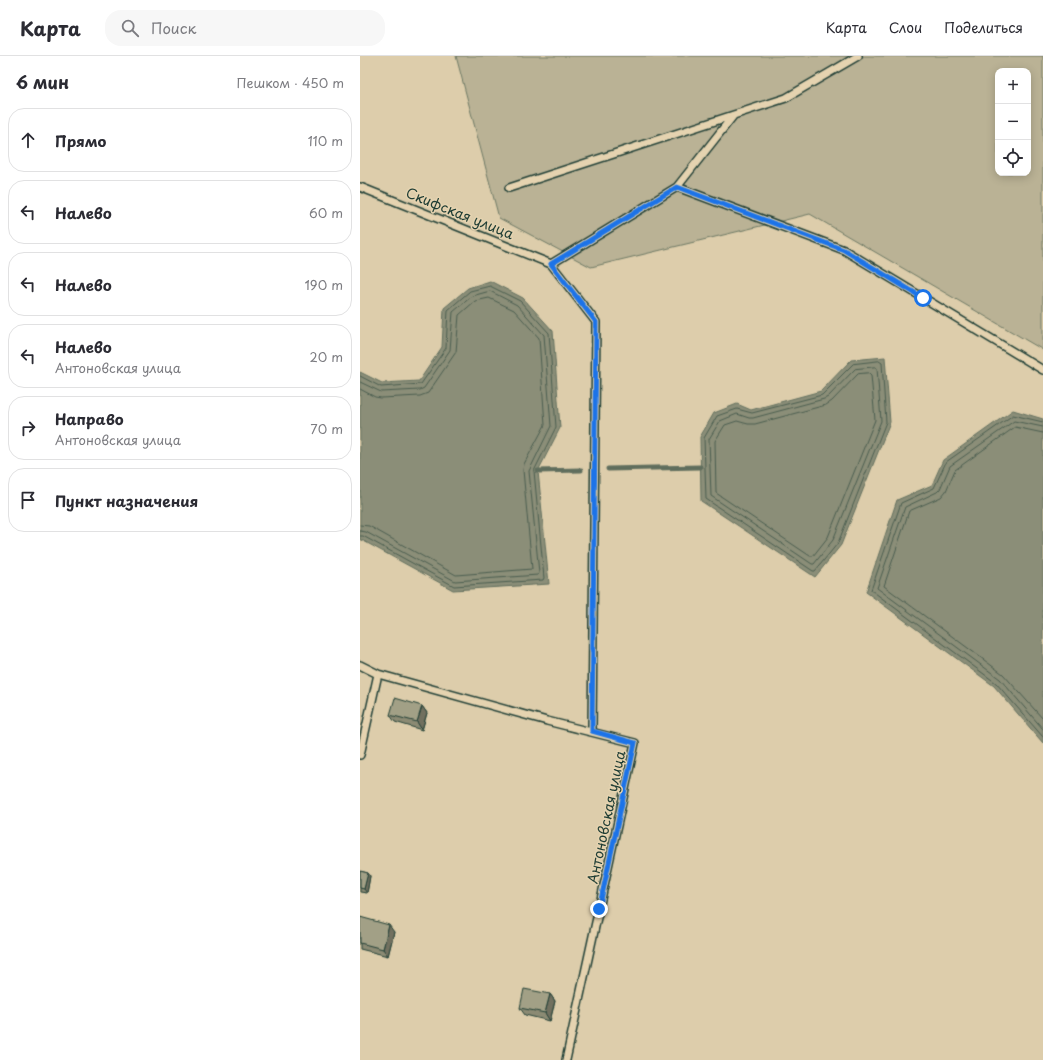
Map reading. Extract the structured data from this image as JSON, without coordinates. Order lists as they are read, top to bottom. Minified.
{"streets":{"lane":["Скифская улица","Антоновская улица"]},"page":{"header":"Карта","search":"Поиск","nav":["Карта","Слои","Поделиться"],"heading":["6 мин","Пешком · 450 m"],"map_buttons":["+","−"],"list":[["Прямо","110 m"],["Налево","60 m"],["Налево","190 m"],["Налево","Антоновская улица","20 m"],["Направо","Антоновская улица","70 m"],"Пункт назначения"]}}
